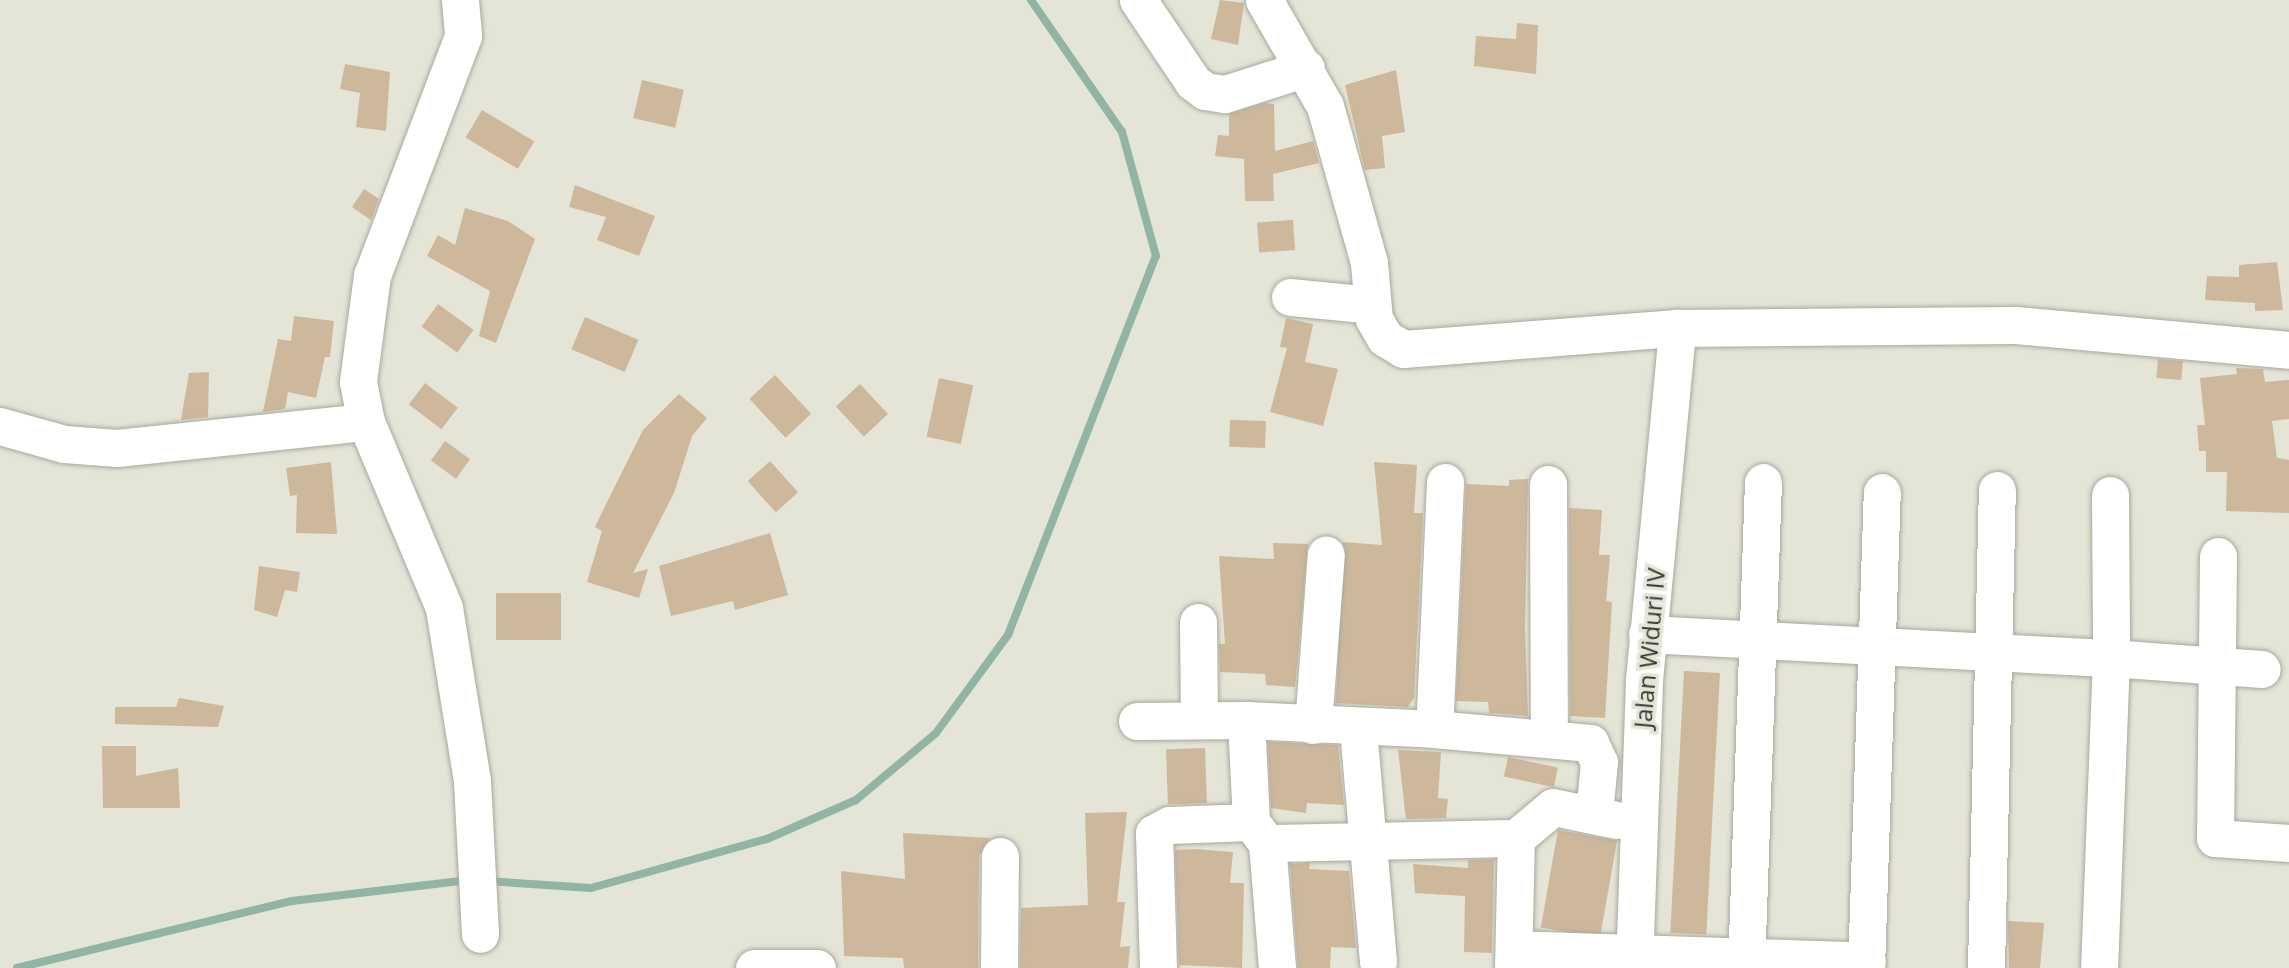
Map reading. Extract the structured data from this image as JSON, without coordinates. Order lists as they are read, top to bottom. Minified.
{"streets":{"street":["Jalan Widuri IV"]}}
